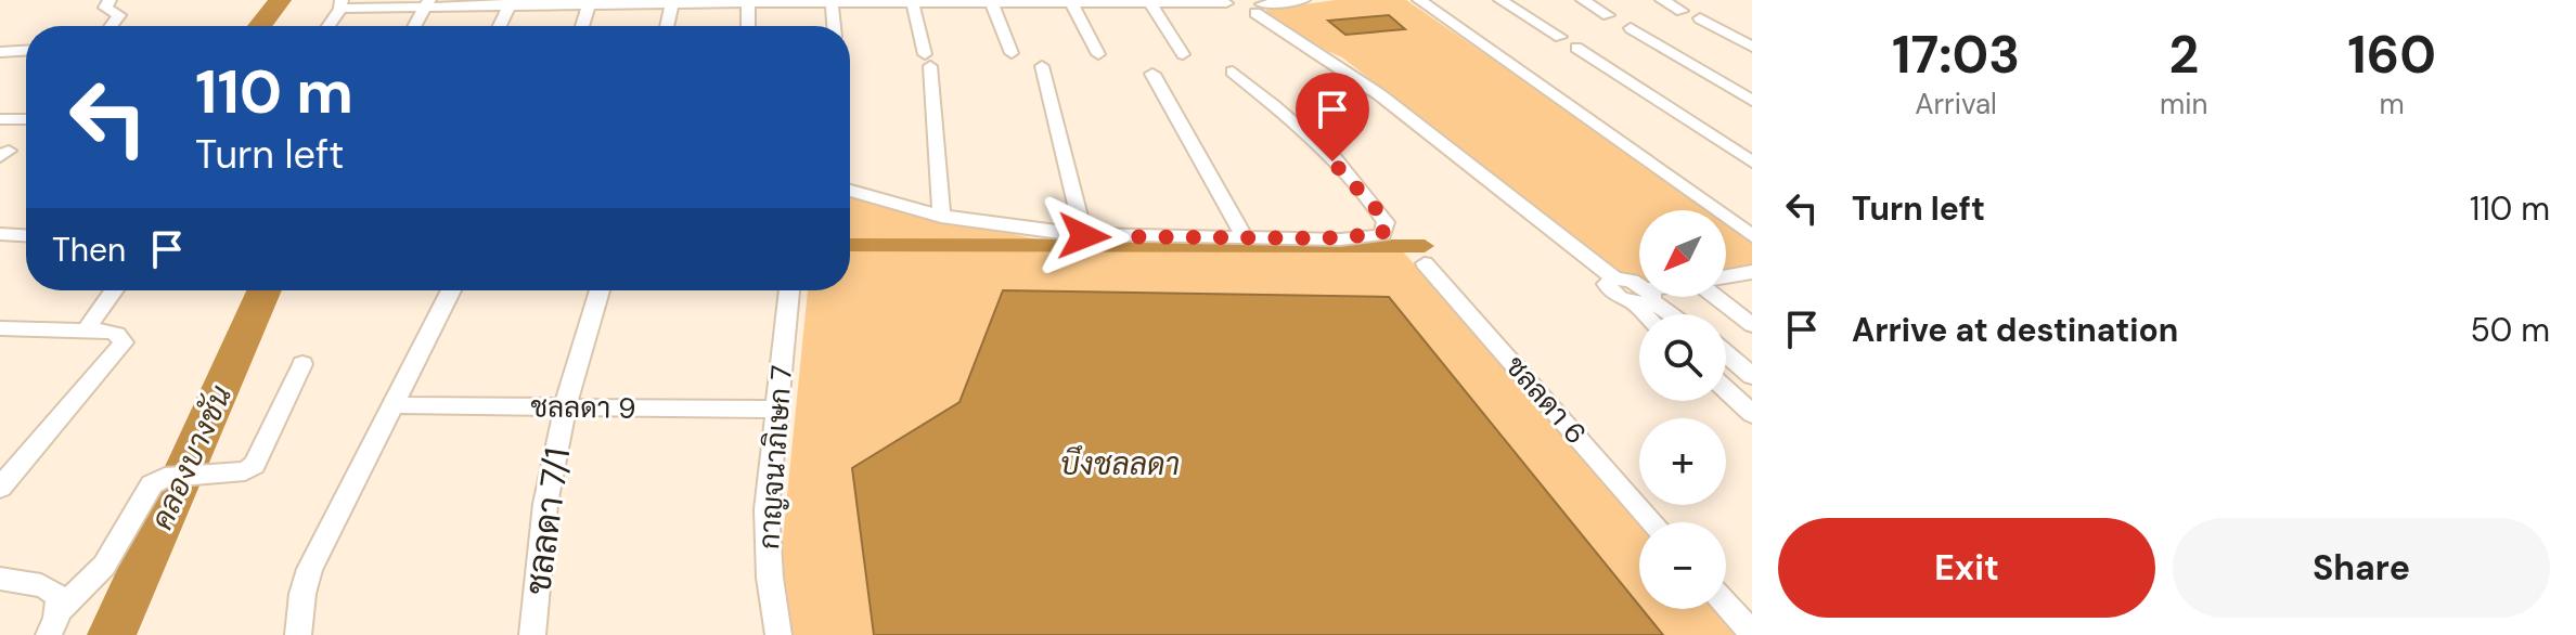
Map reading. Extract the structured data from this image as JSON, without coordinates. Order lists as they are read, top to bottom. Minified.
{"streets":{"street":["ชลลดา 6","ชลลดา 9","กาญจนาภิเษก 7","ชลลดา 7/1"]},"crossings":[["ชลลดา 9","กาญจนาภิเษก 7"],["ชลลดา 9","ชลลดา 7/1"]],"water":["คลองบางชัน","บึงชลลดา"],"north":"bottom left","page":{"eta":["17:03","Arrival","2","min","160","m"],"turn":["110 m","Turn left"],"list":[{"name":"Turn left","value":"110 m"},{"name":"Arrive at destination","value":"50 m"}],"then":"Then","map_buttons":["+","−"],"buttons":["Exit","Share"]}}
